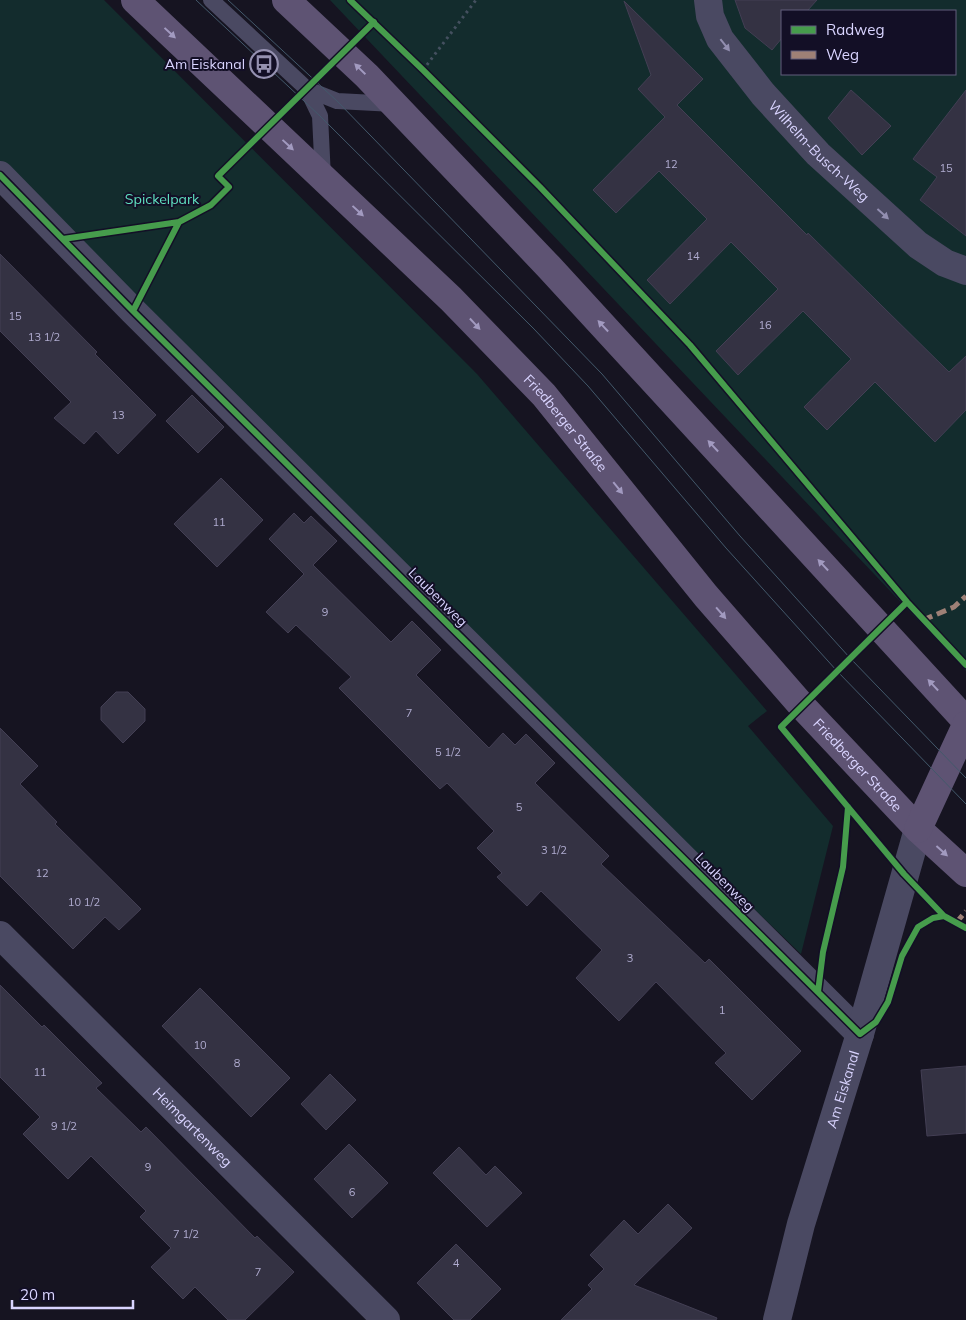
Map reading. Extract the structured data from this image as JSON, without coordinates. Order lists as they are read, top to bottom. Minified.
{"streets":{"main road":["Friedberger Straße"],"street":["Wilhelm-Busch-Weg","Laubenweg","Am Eiskanal","Heimgartenweg"]},"crossings":[["Friedberger Straße","Am Eiskanal"],["Laubenweg","Am Eiskanal"]],"one_way":["Wilhelm-Busch-Weg"],"parks":["Spickelpark"],"places":{"bus stop":["Am Eiskanal"]},"house_numbers":["12","15","14","15","16","13 1/2","13","11","9","7","5 1/2","5","3 1/2","12","10 1/2","3","1","10","8","11","9 1/2","9","6","7 1/2","4","7"],"legend":["Radweg","Weg"],"scale_bar":"20 m"}
